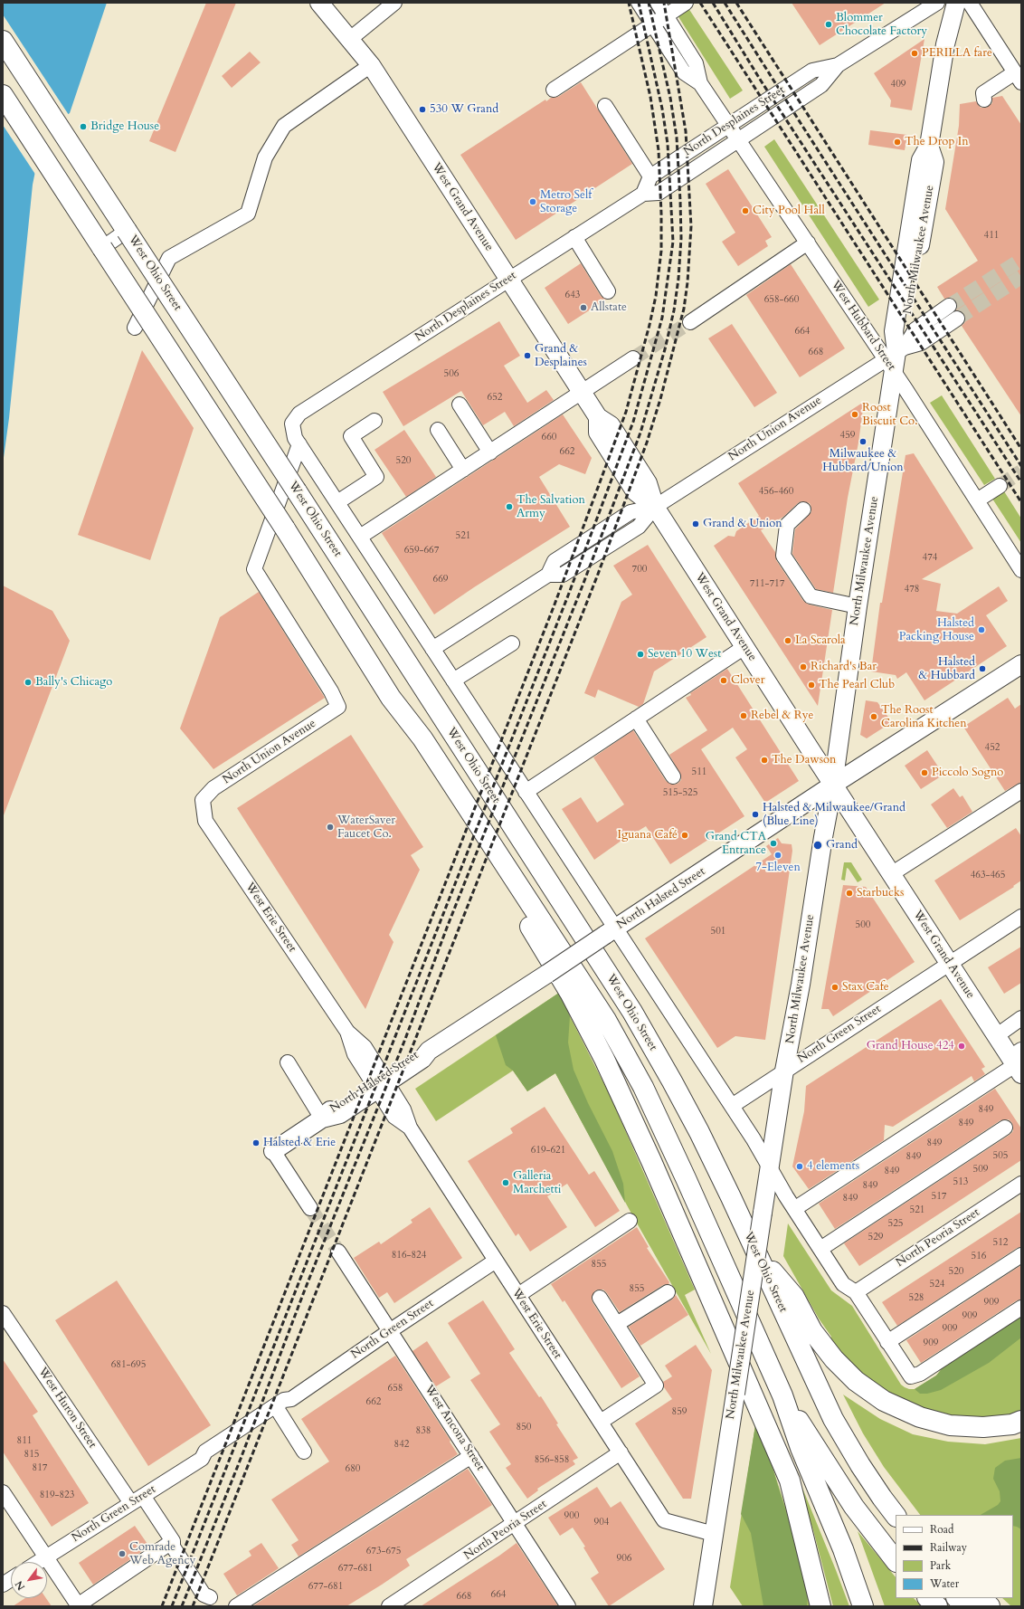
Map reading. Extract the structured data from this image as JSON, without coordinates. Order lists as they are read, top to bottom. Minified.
{"streets":{"highway":["West Ohio Street"],"main road":["West Grand Avenue","North Milwaukee Avenue","North Halsted Street"],"street":["North Desplaines Street","West Hubbard Street","North Union Avenue","West Erie Street","North Green Street","North Peoria Street","West Huron Street","West Ancona Street"]},"crossings":[["North Desplaines Street","West Grand Avenue"],["North Desplaines Street","West Hubbard Street"],["North Desplaines Street","North Union Avenue"],["West Grand Avenue","North Milwaukee Avenue"],["West Grand Avenue","North Union Avenue"],["West Grand Avenue","North Halsted Street"],["West Grand Avenue","North Green Street"],["North Milwaukee Avenue","West Hubbard Street"],["North Milwaukee Avenue","North Union Avenue"],["North Milwaukee Avenue","North Halsted Street"],["North Milwaukee Avenue","West Erie Street"],["North Milwaukee Avenue","North Green Street"],["West Hubbard Street","North Union Avenue"],["North Union Avenue","West Erie Street"],["North Halsted Street","West Erie Street"],["West Erie Street","North Green Street"],["West Erie Street","North Peoria Street"],["North Green Street","West Huron Street"],["North Green Street","West Ancona Street"],["North Peoria Street","West Ancona Street"]],"places":["Blommer Chocolate Factory","PERILLA fare","530 W Grand","Bridge House","The Drop In","Metro Self Storage","City Pool Hall","Allstate","Grand & Desplaines","Roost Biscuit Co.","Milwaukee & Hubbard/Union","The Salvation Army","Grand & Union","Halsted Packing House","La Scarola","Seven 10 West","Richard's Bar","Halsted & Hubbard","Clover","Bally's Chicago","The Pearl Club","Rebel & Rye","The Roost Carolina Kitchen","The Dawson","Piccolo Sogno","Halsted & Milwaukee/Grand (Blue Line)","WaterSaver Faucet Co.","Iguana Café","Grand CTA Entrance","Grand","7-Eleven","Starbucks","Stax Cafe","Grand House 424","Halsted & Erie","4 elements","Galleria Marchetti","Comrade Web Agency"],"house_numbers":["409","411","643","658-660","664","668","506","652","459","660","662","520","456-460","521","659-667","474","700","669","711-717","478","452","511","515-525","463-465","500","501","849","849","849","619-621","505","849","509","849","513","849","517","849","521","525","529","512","816-824","516","855","520","524","855","528","909","909","909","909","681-695","658","662","859","850","838","811","842","815","856-858","817","680","819-823","900","904","673-675","906","677-681","677-681","664","668"],"legend":["Road","Railway","Park","Water"],"north":"bottom left"}
